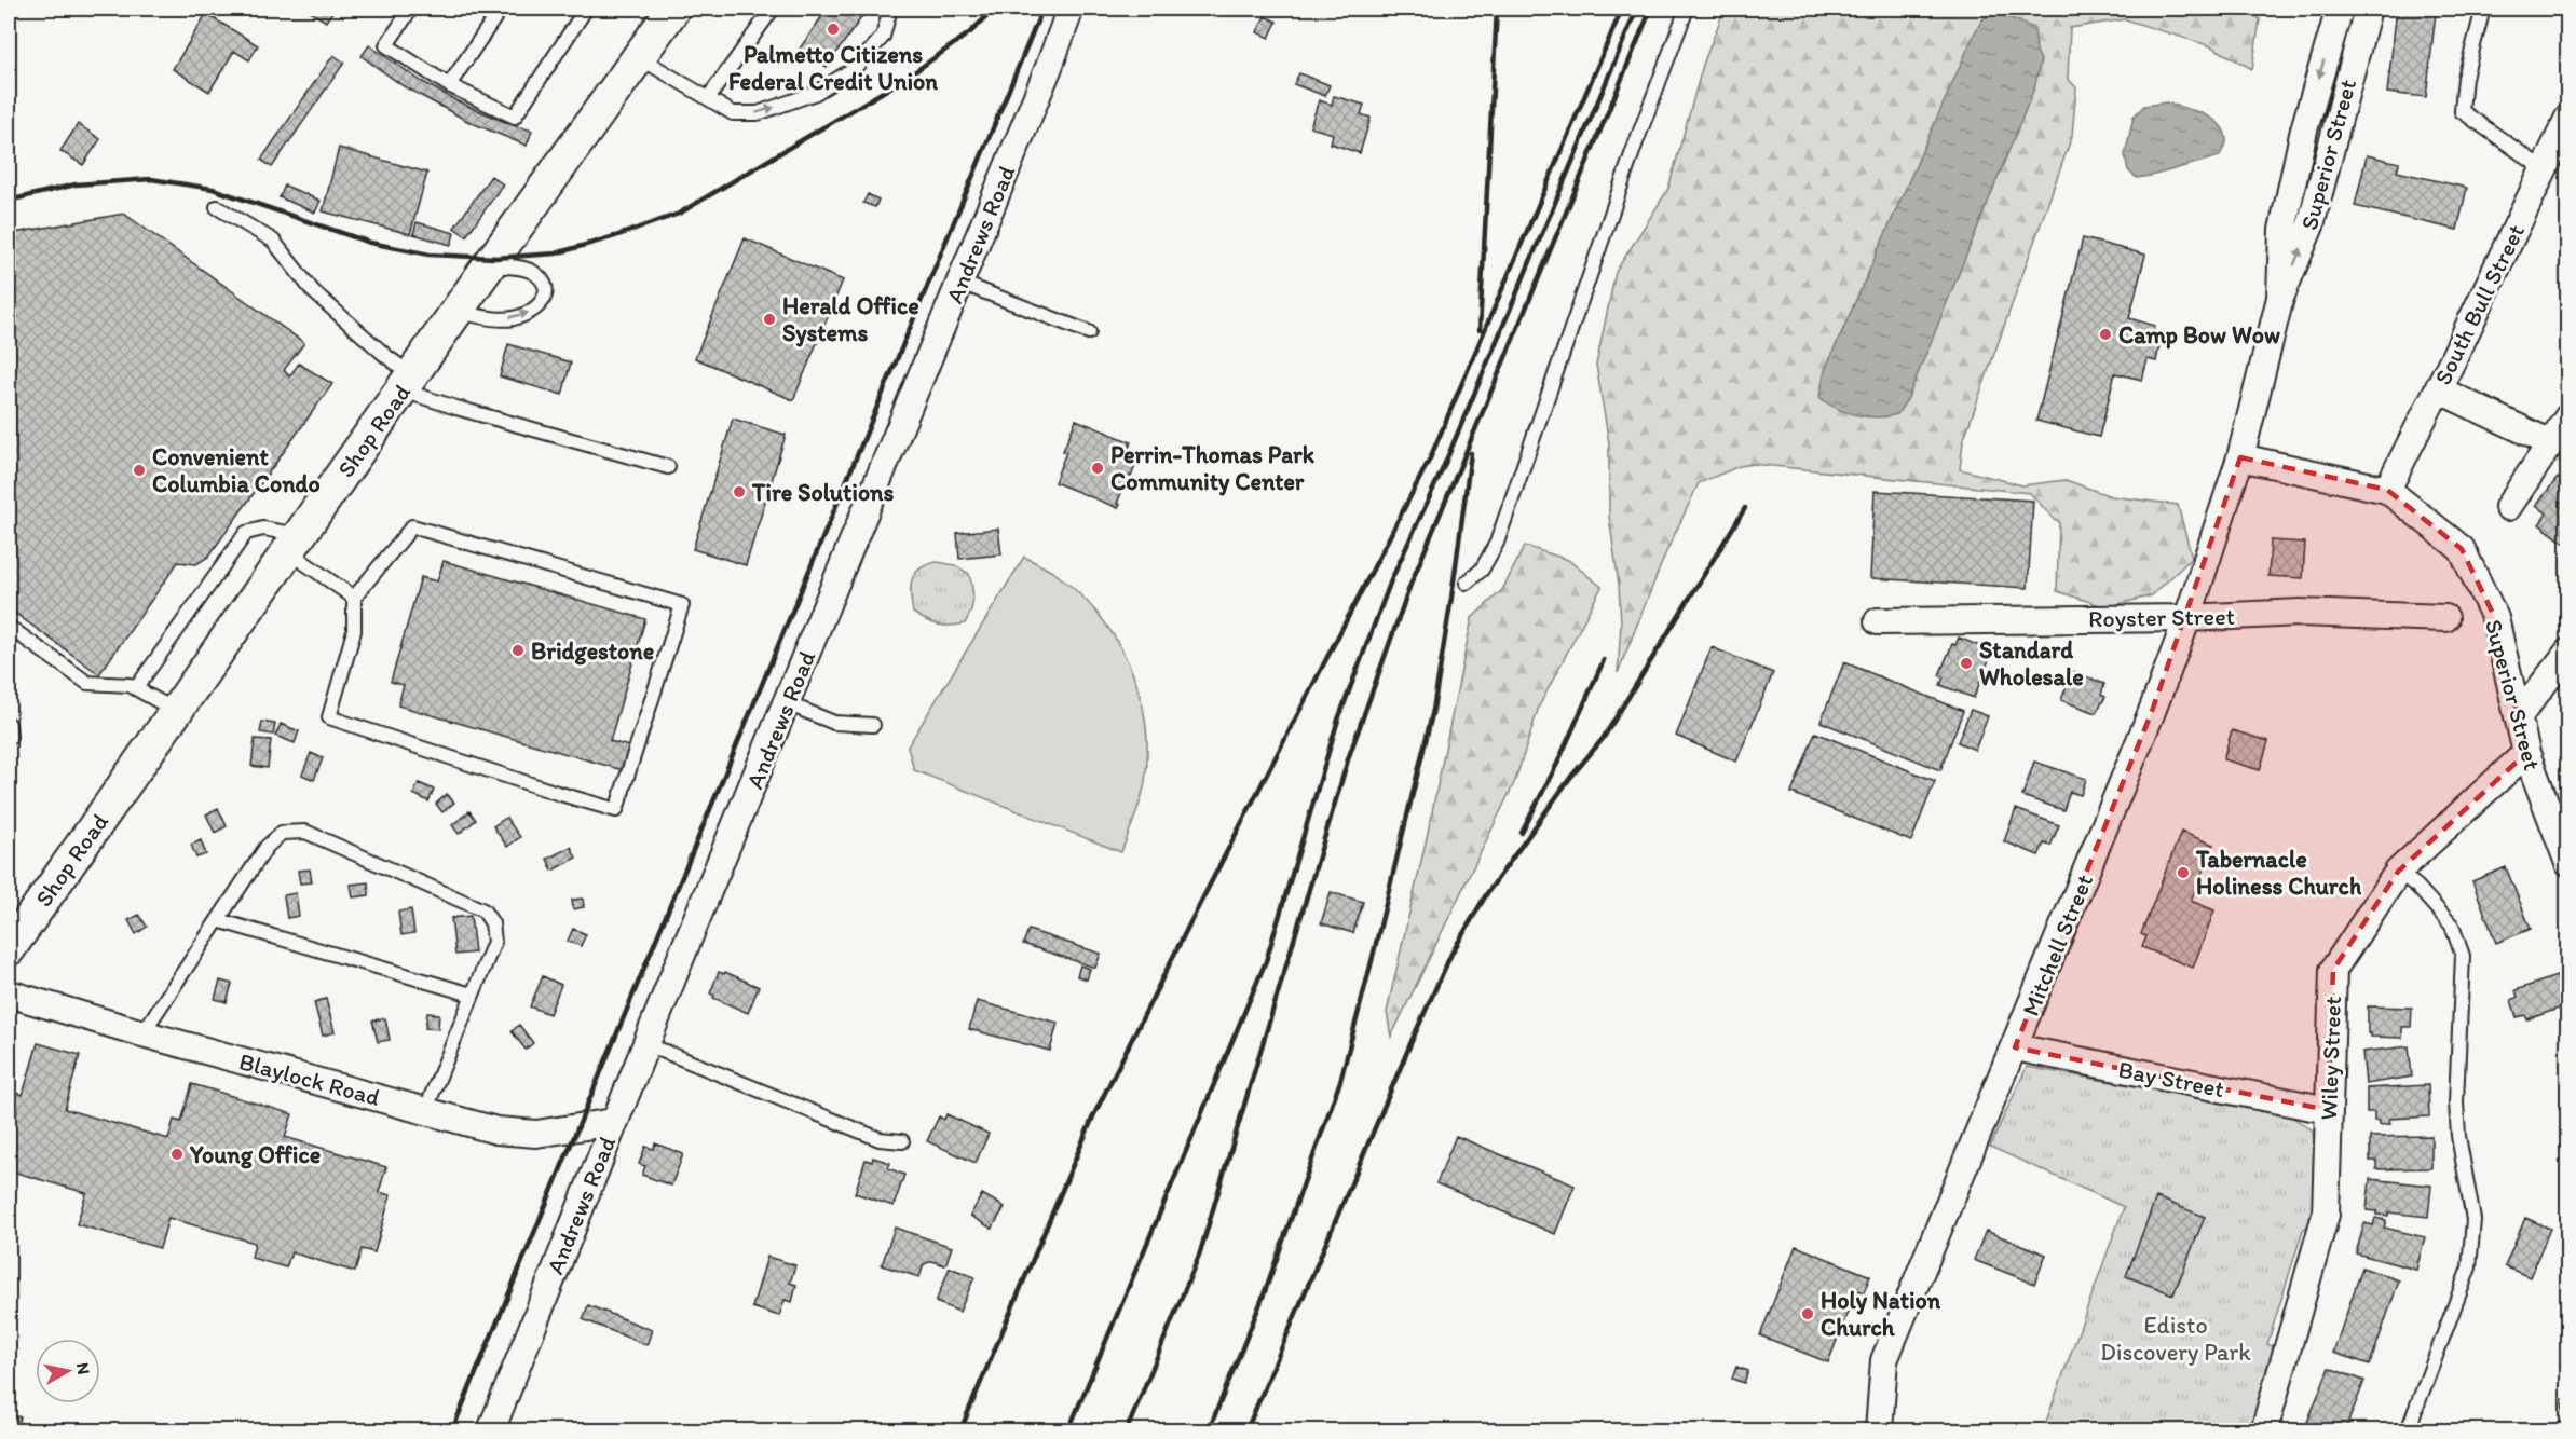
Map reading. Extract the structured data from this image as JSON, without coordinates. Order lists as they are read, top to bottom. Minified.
{"streets":{"street":["Superior Street","Andrews Road","South Bull Street","Shop Road","Royster Street","Mitchell Street","Wiley Street","Blaylock Road","Bay Street"]},"crossings":[["Superior Street","South Bull Street"],["Superior Street","Mitchell Street"],["Superior Street","Wiley Street"],["Andrews Road","Blaylock Road"],["Royster Street","Mitchell Street"],["Mitchell Street","Bay Street"],["Wiley Street","Bay Street"]],"parks":["Edisto Discovery Park"],"places":["Palmetto Citizens Federal Credit Union","Herald Office Systems","Camp Bow Wow","Perrin-Thomas Park Community Center","Convenient Columbia Condo","Tire Solutions","Bridgestone","Standard Wholesale","Tabernacle Holiness Church","Young Office","Holy Nation Church"],"north":"right"}
